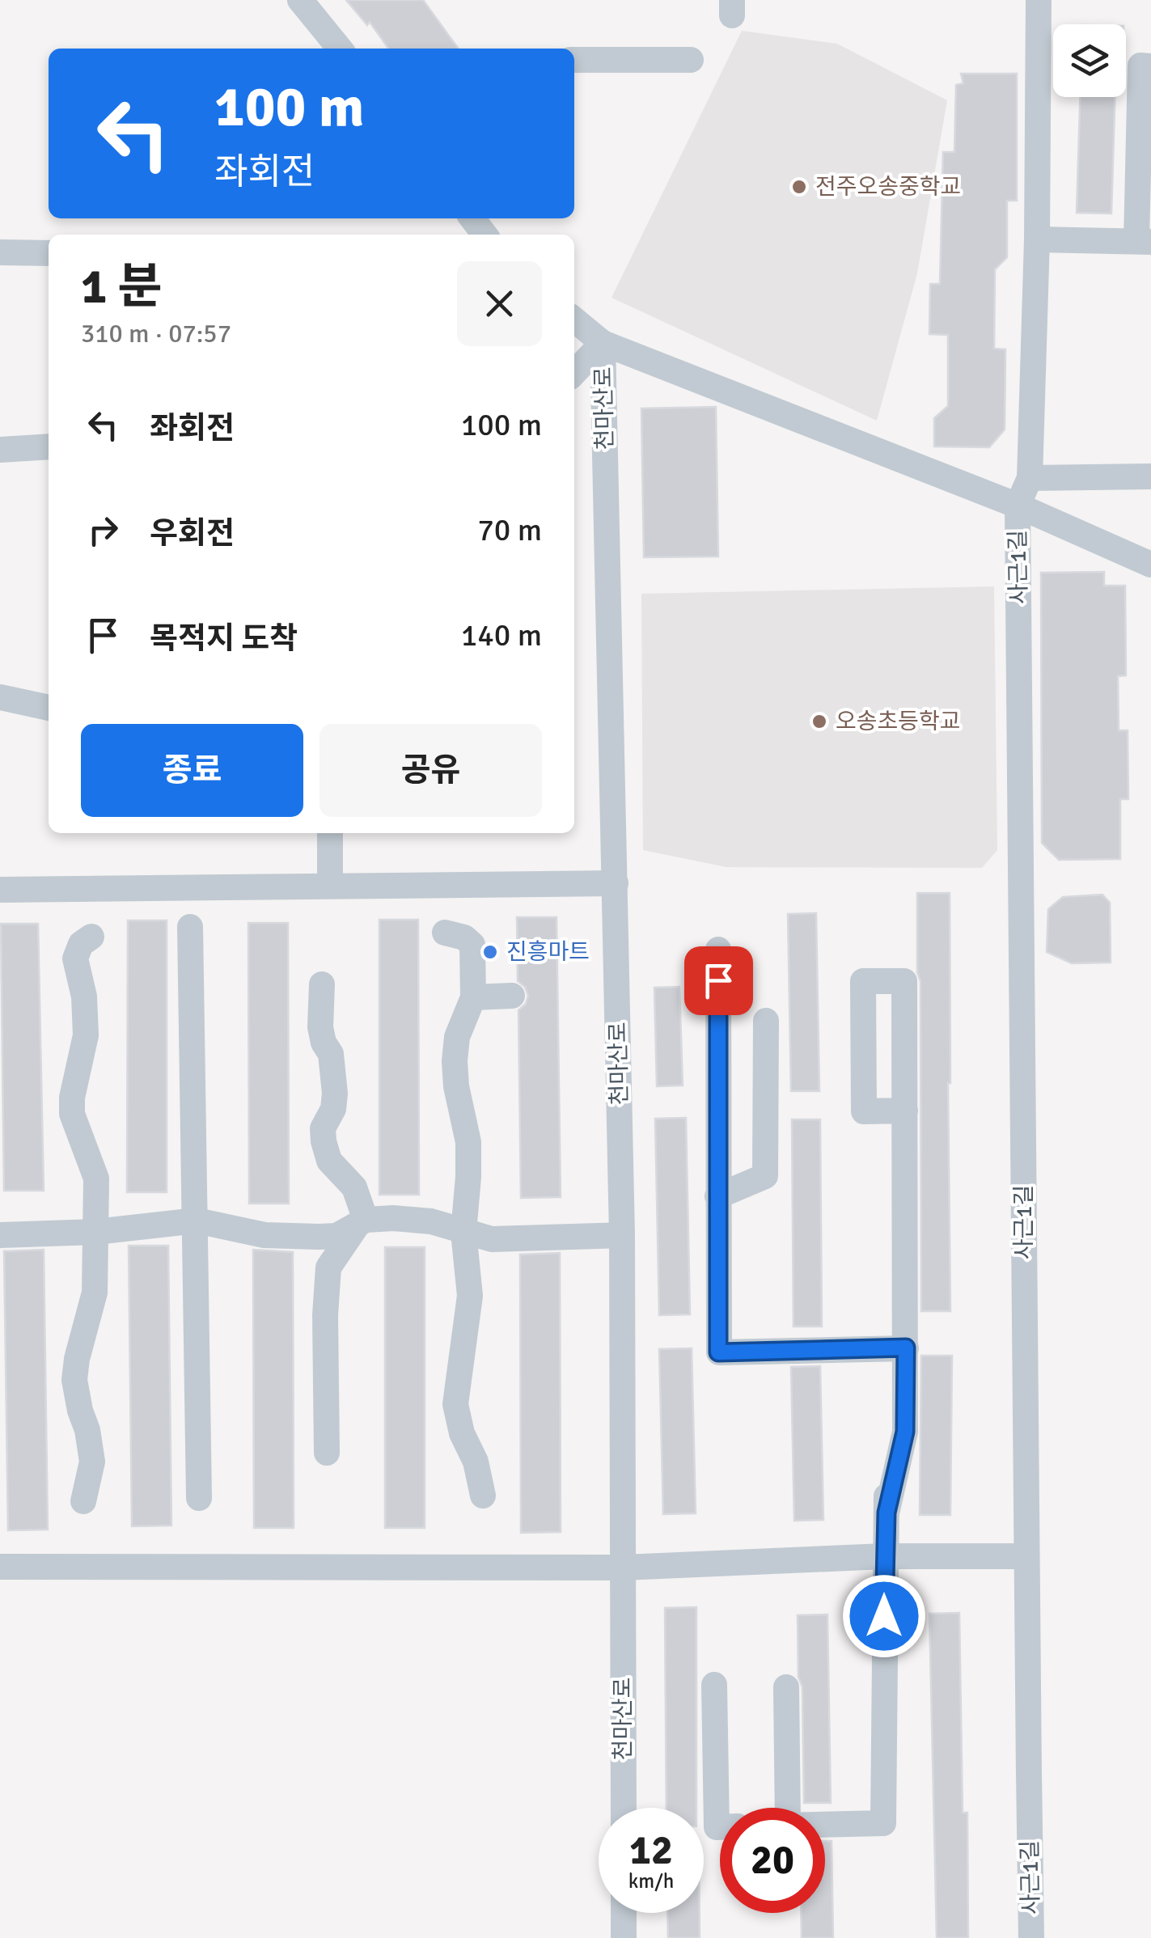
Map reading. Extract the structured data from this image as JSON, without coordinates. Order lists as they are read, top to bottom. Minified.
{"streets":{"street":["천마산로","사근1길"]},"crossings":[["천마산로","사근1길"]],"places":["전주오송중학교","오송초등학교","진흥마트"],"page":{"turn":["100 m","좌회전"],"heading":["1 분","310 m · 07:57"],"list":[{"name":"좌회전","value":"100 m"},{"name":"우회전","value":"70 m"},{"name":"목적지 도착","value":"140 m"}],"buttons":["종료","공유"],"speed":"12 km/h","limit":"20"}}
